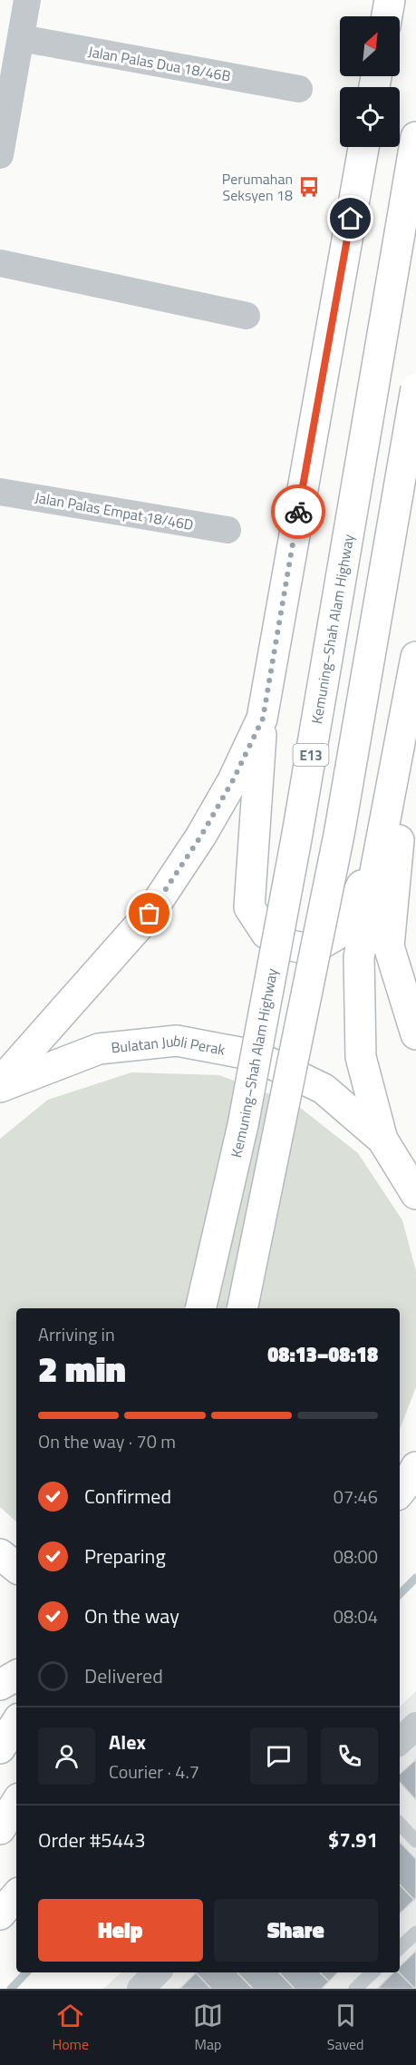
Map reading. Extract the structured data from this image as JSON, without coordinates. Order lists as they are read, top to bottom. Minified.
{"streets":{"main road":["Kemuning–Shah Alam Highway","E13","Bulatan Jubli Perak"],"street":["Jalan Palas Dua 18/46B","Jalan Palas Empat 18/46D"]},"places":{"bus stop":["Perumahan Seksyen 18"]},"north":"top right","page":{"heading":["2 min","Arriving in","08:13–08:18"],"panel":["Alex","Courier · 4.7","Order #5443","$7.91"],"bar":"On the way · 70 m","list":[["Confirmed","07:46"],["Preparing","08:00"],["On the way","08:04"],"Delivered"],"buttons":["Help","Share"],"tabs":["Home","Map","Saved"]}}
